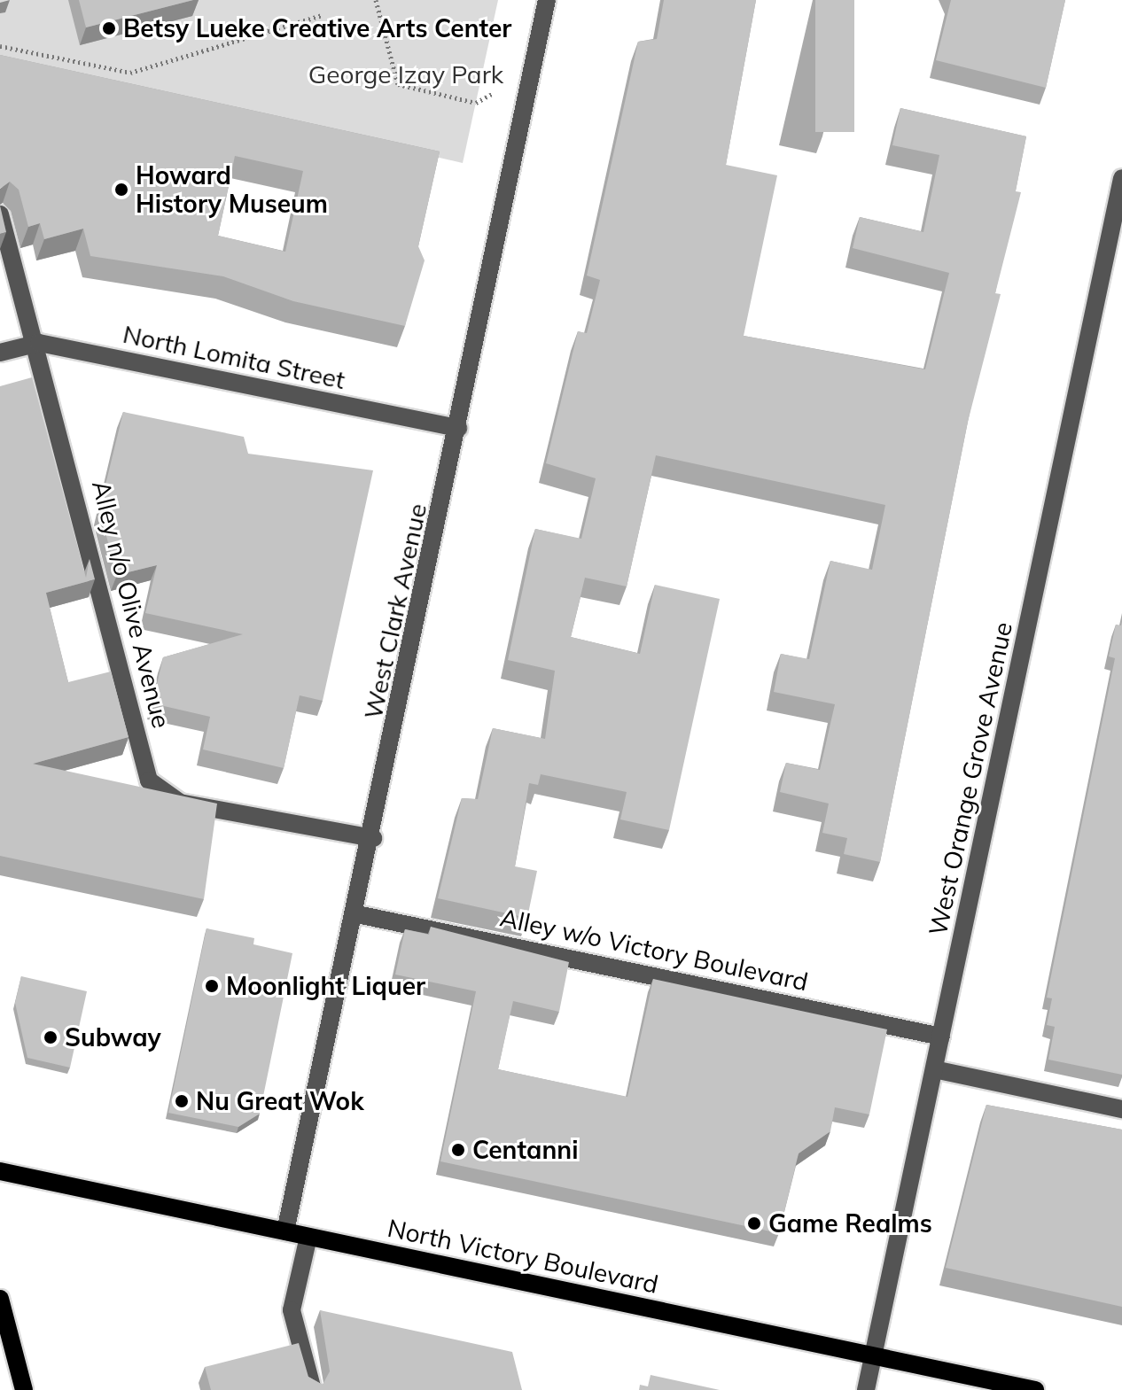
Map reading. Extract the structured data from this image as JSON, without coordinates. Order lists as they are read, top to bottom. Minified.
{"streets":{"main road":["North Victory Boulevard"],"street":["North Lomita Street","Alley n/o Olive Avenue","West Clark Avenue","West Orange Grove Avenue","Alley w/o Victory Boulevard"]},"crossings":[["North Lomita Street","Alley n/o Olive Avenue"],["North Lomita Street","West Clark Avenue"],["Alley n/o Olive Avenue","West Clark Avenue"],["West Clark Avenue","Alley w/o Victory Boulevard"],["West Clark Avenue","North Victory Boulevard"],["West Orange Grove Avenue","Alley w/o Victory Boulevard"],["West Orange Grove Avenue","North Victory Boulevard"]],"parks":["George Izay Park"],"places":["Betsy Lueke Creative Arts Center","Howard History Museum","Moonlight Liquer","Subway","Nu Great Wok","Centanni","Game Realms"]}
